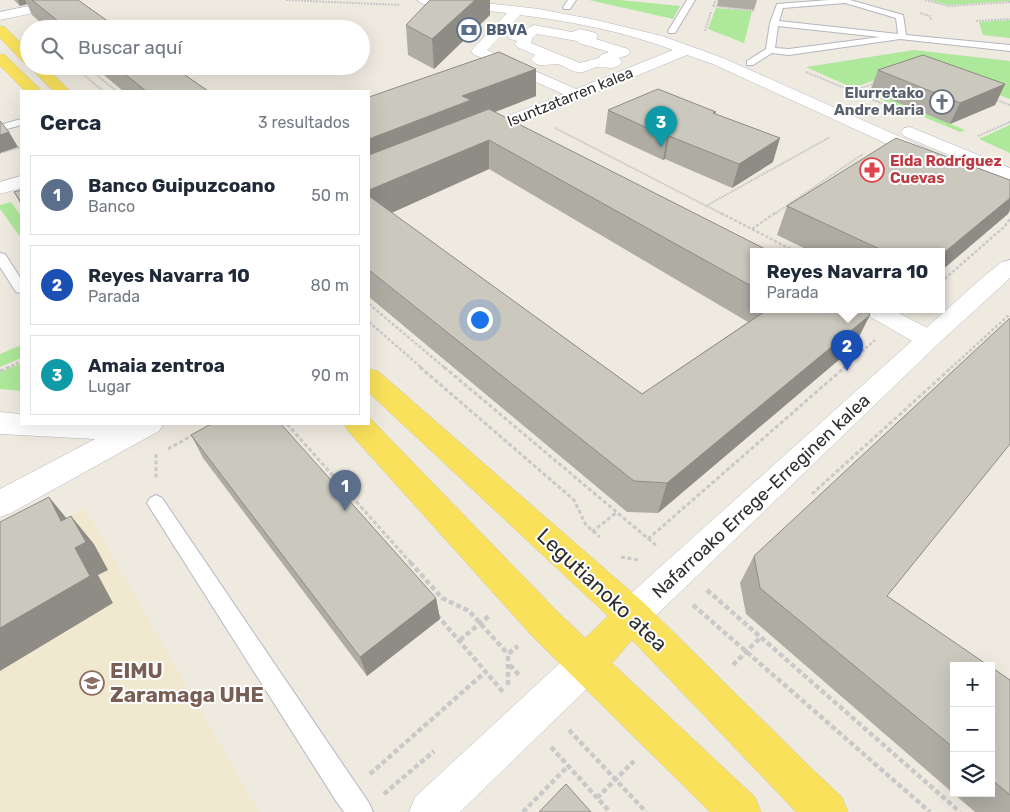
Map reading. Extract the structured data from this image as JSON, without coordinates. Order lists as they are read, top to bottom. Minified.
{"streets":{"main road":["Nafarroako Errege-Erreginen kalea","Legutianoko atea"],"street":["Isuntzatarren kalea"]},"crossings":[["Nafarroako Errege-Erreginen kalea","Legutianoko atea"]],"places":{"bank":["BBVA"],"church":["Elurretako Andre Maria"],"pharmacy":["Elda Rodríguez Cuevas"],"school or university":["EIMU Zaramaga UHE"]},"page":{"search":"Buscar aquí","heading":["Cerca","3 resultados"],"pins":["3","2","1"],"list":[{"mark":"1","name":"Banco Guipuzcoano","note":"Banco","value":"50 m"},{"mark":"2","name":"Reyes Navarra 10","note":"Parada","value":"80 m"},{"mark":"3","name":"Amaia zentroa","note":"Lugar","value":"90 m"}],"popup":["Reyes Navarra 10","Parada"],"map_buttons":["+","−"]}}
